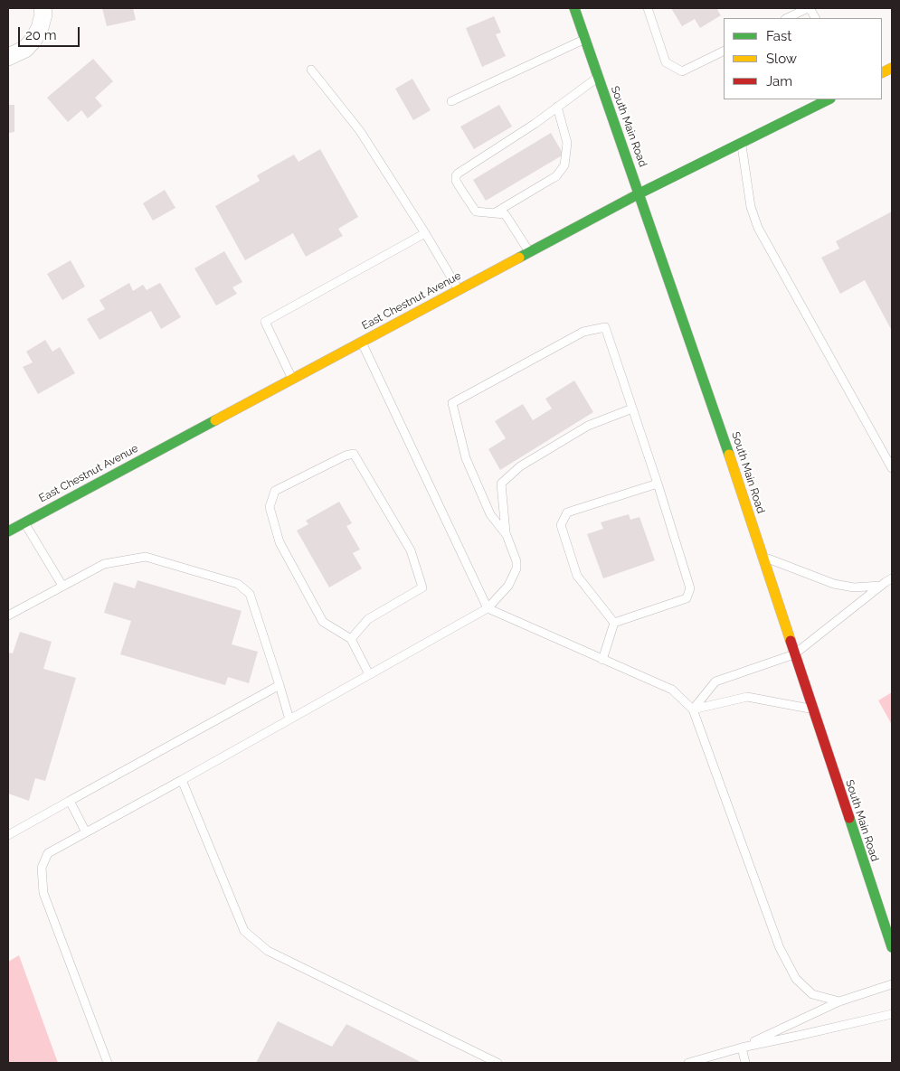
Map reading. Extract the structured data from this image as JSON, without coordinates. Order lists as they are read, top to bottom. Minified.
{"streets":{"main road":["South Main Road","East Chestnut Avenue"]},"crossings":[["South Main Road","East Chestnut Avenue"]],"legend":["Fast","Slow","Jam"],"scale_bar":"20 m"}
